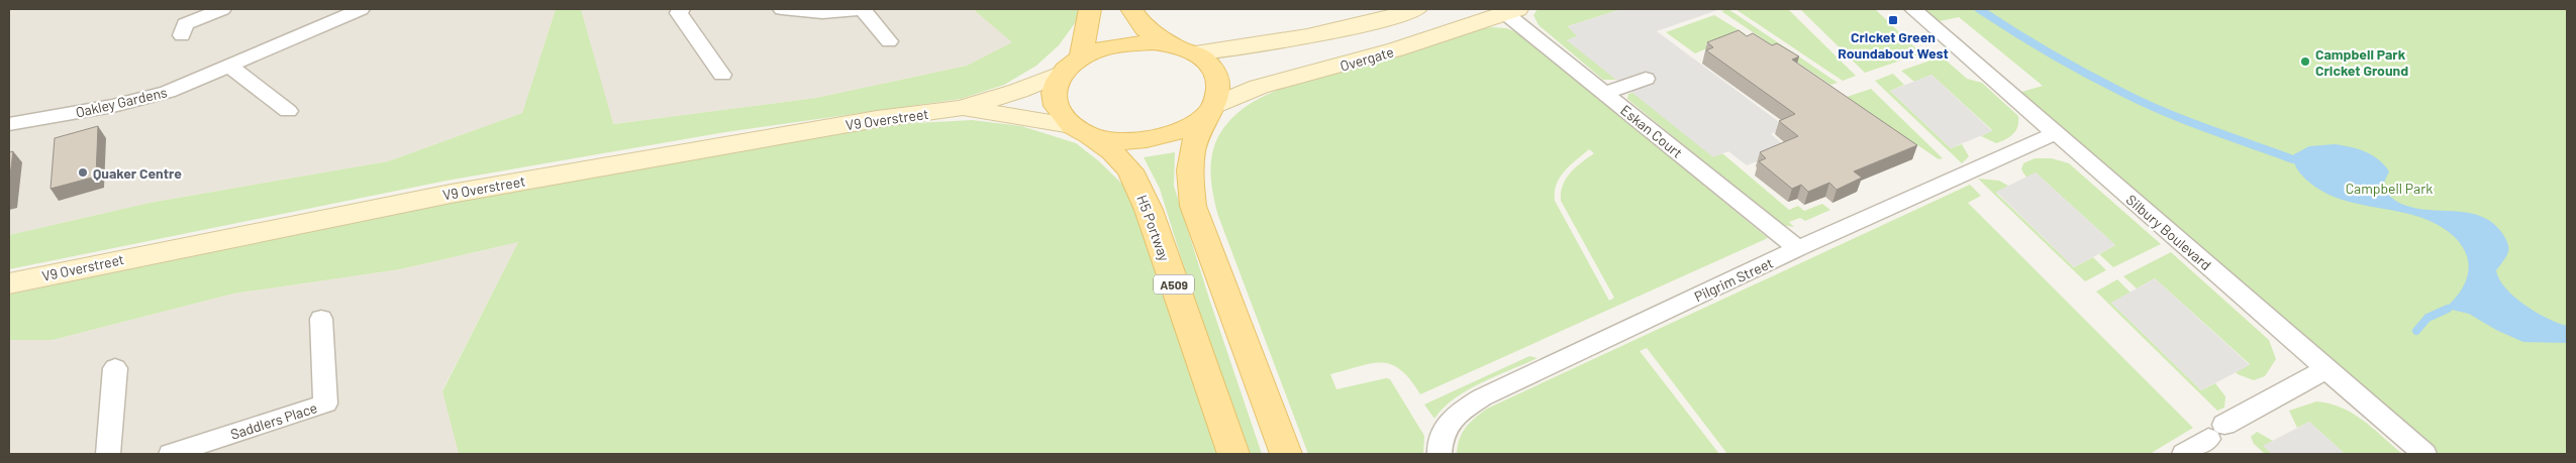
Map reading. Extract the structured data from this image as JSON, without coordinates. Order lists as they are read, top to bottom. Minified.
{"streets":{"main road":["H5 Portway","A509"],"street":["Overgate","Oakley Gardens","V9 Overstreet","Eskan Court","Silbury Boulevard","Pilgrim Street","Saddlers Place"]},"crossings":[["Overgate","V9 Overstreet"],["Overgate","Eskan Court"],["Overgate","H5 Portway"],["Overgate","A509"],["V9 Overstreet","H5 Portway"],["V9 Overstreet","A509"],["Eskan Court","Pilgrim Street"],["H5 Portway","A509"],["Silbury Boulevard","Pilgrim Street"]],"parks":["Campbell Park"],"places":{"transit":["Cricket Green Roundabout West"],"other":["Campbell Park Cricket Ground","Quaker Centre"]}}
